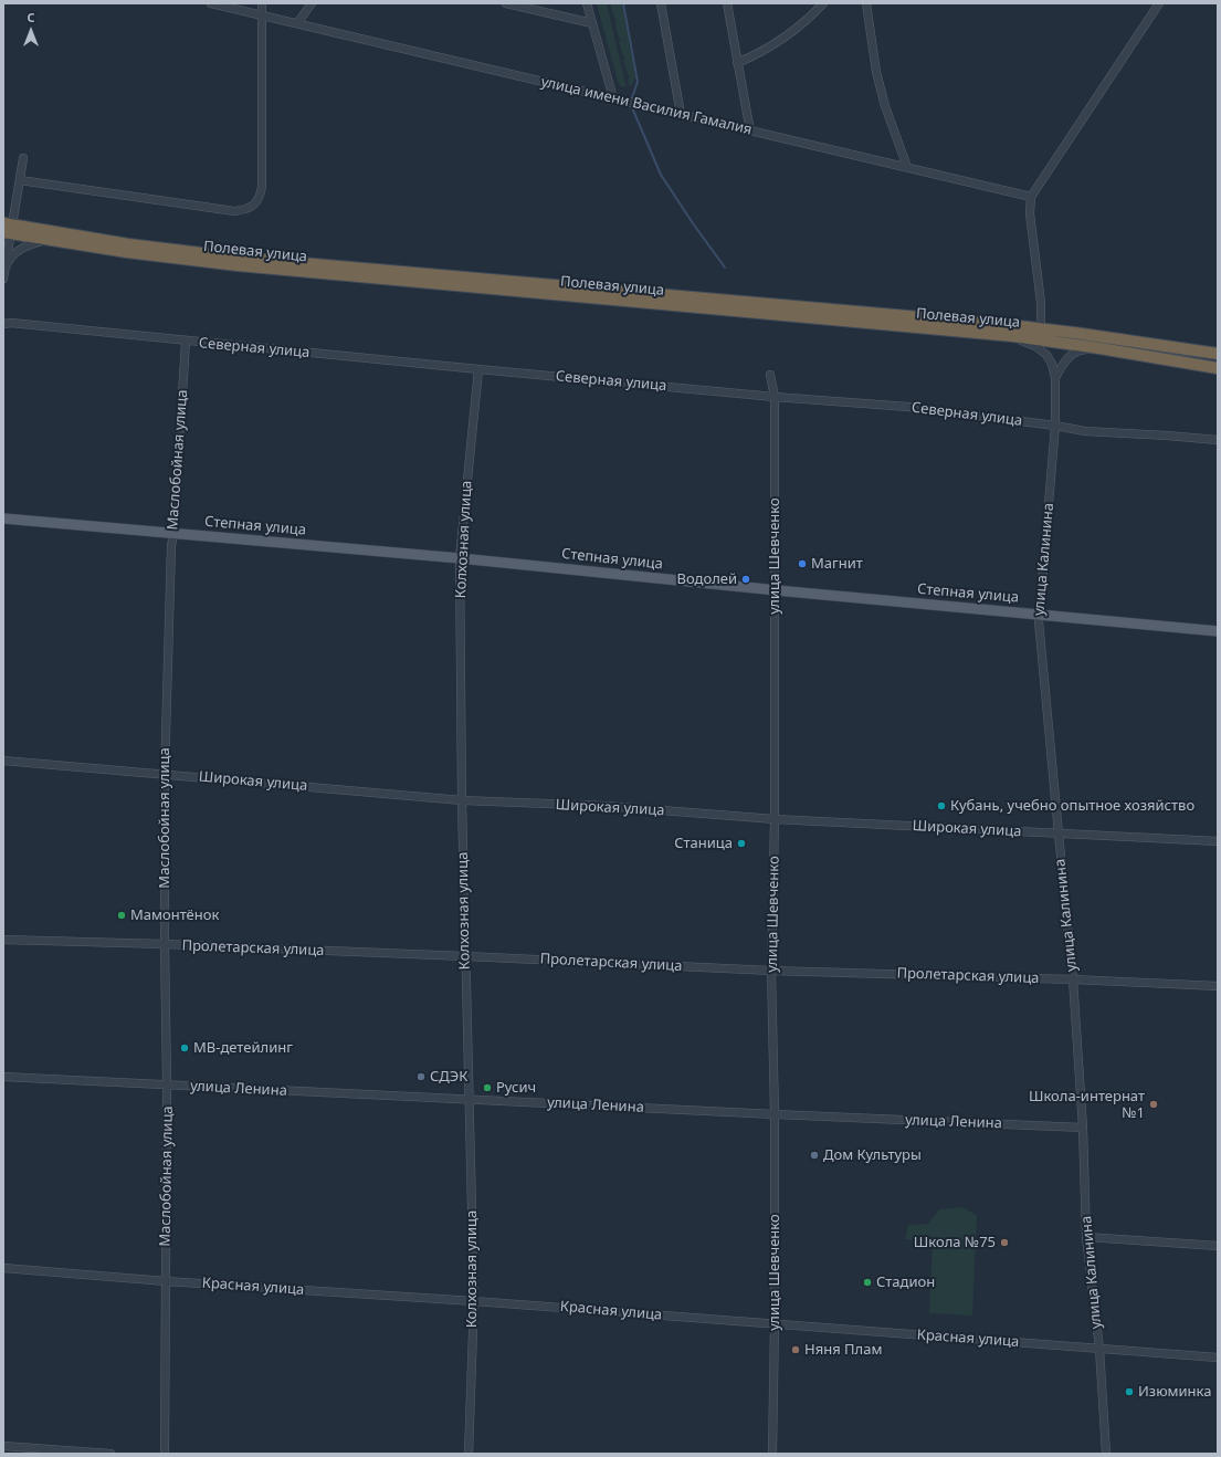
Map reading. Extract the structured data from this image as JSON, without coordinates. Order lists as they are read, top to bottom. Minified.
{"streets":{"highway":["Полевая улица"],"main road":["Степная улица"],"street":["улица имени Василия Гамалия","Северная улица","Маслобойная улица","Колхозная улица","улица Шевченко","улица Калинина","Широкая улица","Пролетарская улица","улица Ленина","Красная улица"]},"crossings":[["Полевая улица","улица Калинина"],["Северная улица","Маслобойная улица"],["Северная улица","Колхозная улица"],["Северная улица","улица Шевченко"],["Северная улица","улица Калинина"],["Маслобойная улица","Степная улица"],["Маслобойная улица","Широкая улица"],["Маслобойная улица","Пролетарская улица"],["Маслобойная улица","улица Ленина"],["Маслобойная улица","Красная улица"],["Степная улица","Колхозная улица"],["Степная улица","улица Шевченко"],["Степная улица","улица Калинина"],["Колхозная улица","Широкая улица"],["Колхозная улица","Пролетарская улица"],["Колхозная улица","улица Ленина"],["Колхозная улица","Красная улица"],["улица Шевченко","Широкая улица"],["улица Шевченко","Пролетарская улица"],["улица Шевченко","улица Ленина"],["улица Шевченко","Красная улица"],["улица Калинина","Широкая улица"],["улица Калинина","Пролетарская улица"],["улица Калинина","улица Ленина"],["улица Калинина","Красная улица"]],"places":["Магнит","Водолей","Кубань, учебно опытное хозяйство","Станица","Мамонтёнок","MB-детейлинг","СДЭК","Русич","Школа-интернат №1","Дом Культуры","Школа №75","Стадион","Няня Плам","Изюминка"],"north":"top"}
